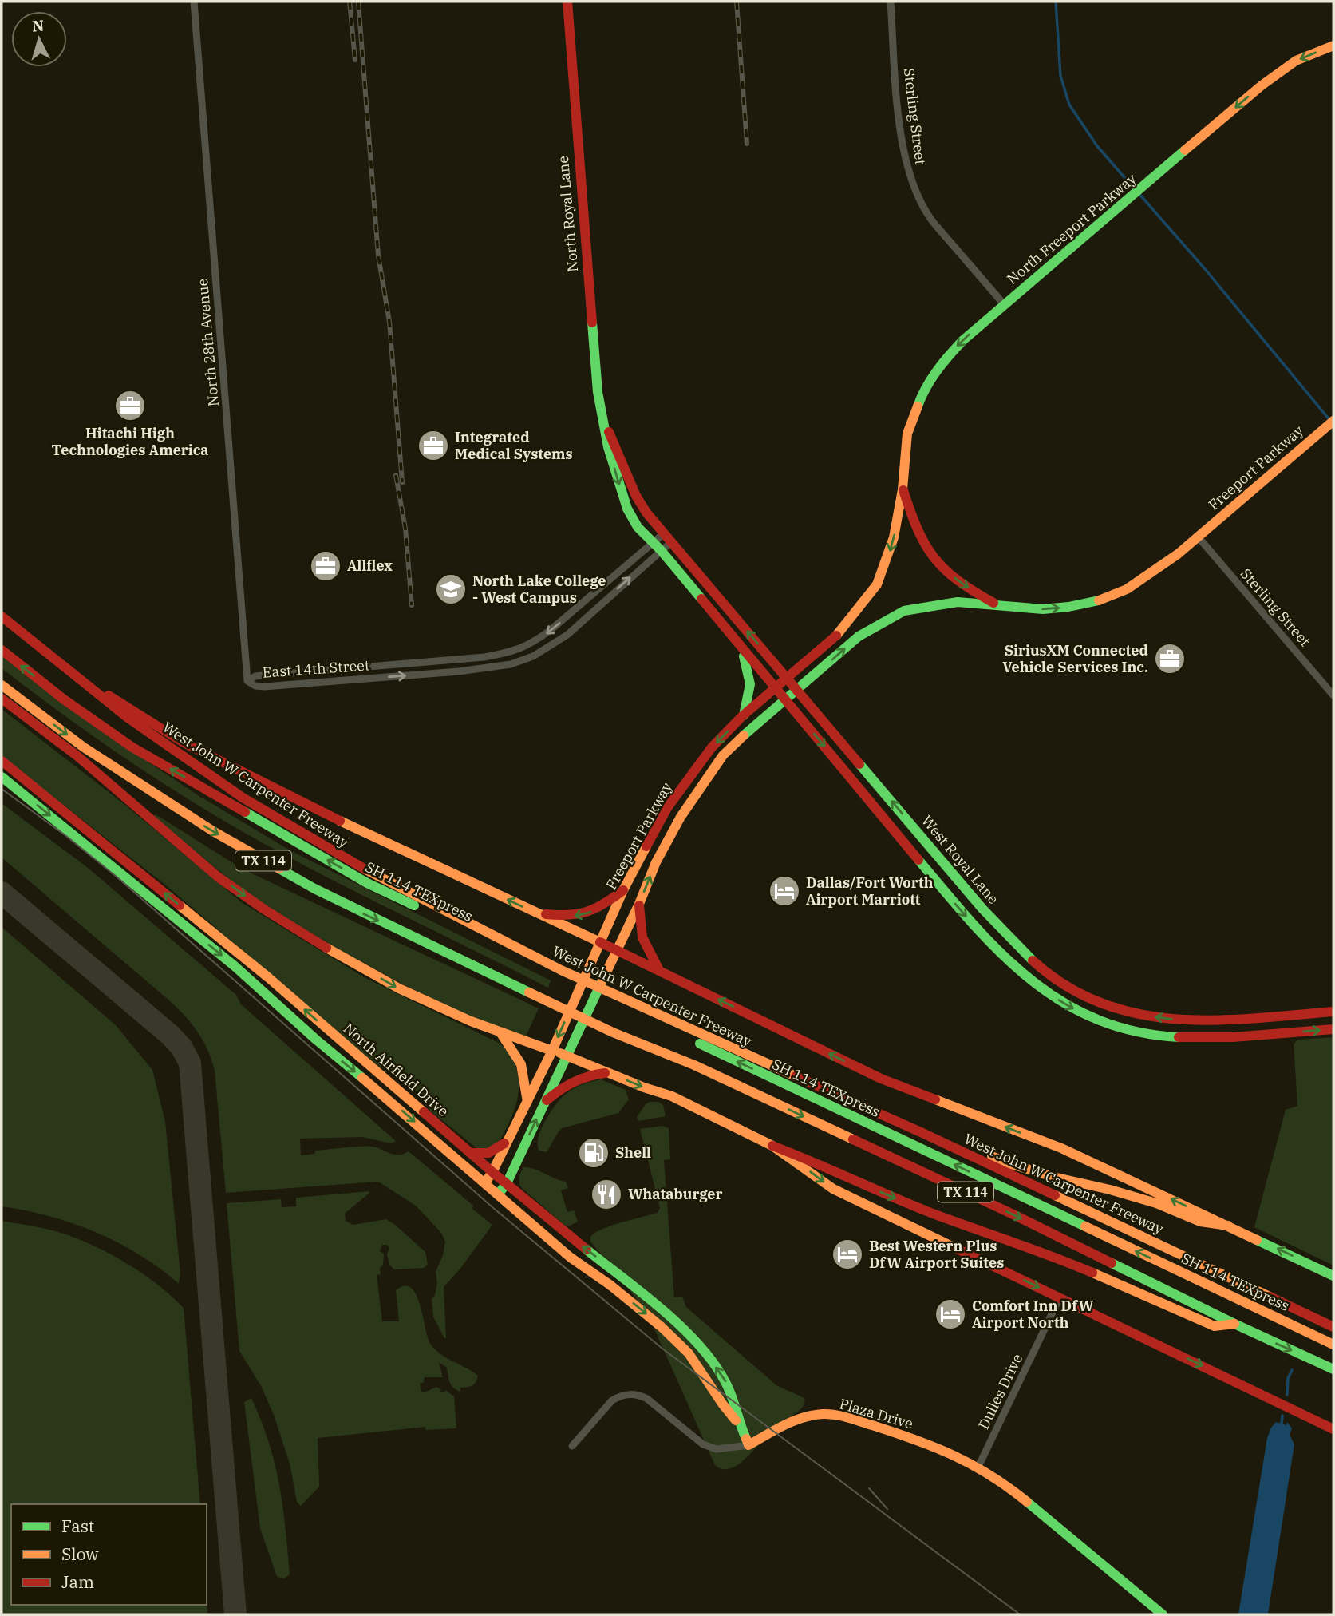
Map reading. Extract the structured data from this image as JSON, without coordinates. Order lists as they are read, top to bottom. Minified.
{"streets":{"main road":["North Royal Lane","North Freeport Parkway","Freeport Parkway","West John W Carpenter Freeway","West Royal Lane","TX 114","SH 114 TEXpress","North Airfield Drive","Plaza Drive"],"street":["Sterling Street","North 28th Avenue","East 14th Street","Dulles Drive"]},"crossings":[["Sterling Street","North Freeport Parkway"],["Sterling Street","Freeport Parkway"],["North Royal Lane","Freeport Parkway"],["North Royal Lane","East 14th Street"],["North Royal Lane","West Royal Lane"],["North Freeport Parkway","Freeport Parkway"],["North 28th Avenue","East 14th Street"],["Freeport Parkway","West John W Carpenter Freeway"],["Freeport Parkway","West Royal Lane"],["Freeport Parkway","North Airfield Drive"],["East 14th Street","West Royal Lane"],["West John W Carpenter Freeway","SH 114 TEXpress"],["North Airfield Drive","Plaza Drive"],["Dulles Drive","Plaza Drive"]],"one_way":["North Freeport Parkway"],"places":{"office":["Hitachi High Technologies America","Integrated Medical Systems","Allflex","SiriusXM Connected Vehicle Services Inc."],"school or university":["North Lake College - West Campus"],"hotel":["Dallas/Fort Worth Airport Marriott","Best Western Plus DfW Airport Suites","Comfort Inn DfW Airport North"],"fuel station":["Shell"],"restaurant":["Whataburger"]},"legend":["Fast","Slow","Jam"],"north":"top"}
